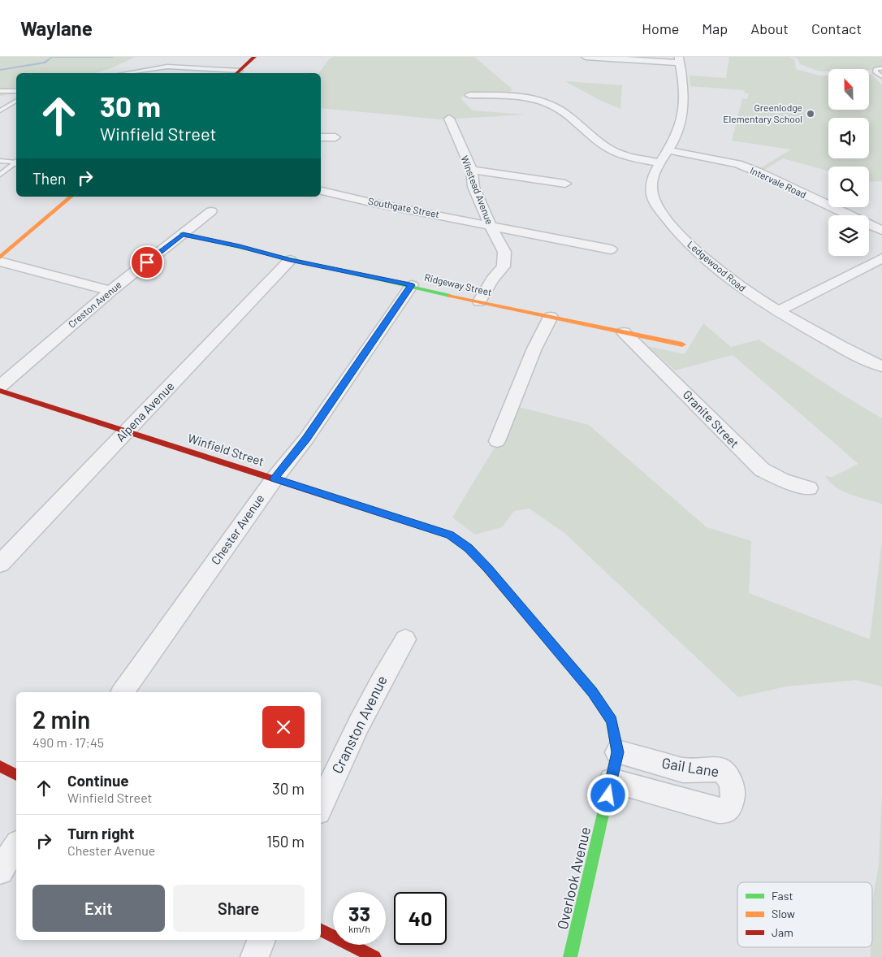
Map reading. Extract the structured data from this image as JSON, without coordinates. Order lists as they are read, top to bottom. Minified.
{"streets":{"street":["Intervale Road","Winstead Avenue","Southgate Street","Ledgewood Road","Ridgeway Street","Creston Avenue","Alpena Avenue","Granite Street","Winfield Street","Chester Avenue","Cranston Avenue","Gail Lane","Overlook Avenue"]},"crossings":[["Intervale Road","Ledgewood Road"],["Winstead Avenue","Southgate Street"],["Winstead Avenue","Ridgeway Street"],["Ridgeway Street","Creston Avenue"],["Ridgeway Street","Alpena Avenue"],["Ridgeway Street","Granite Street"],["Ridgeway Street","Chester Avenue"],["Alpena Avenue","Winfield Street"],["Winfield Street","Chester Avenue"],["Winfield Street","Overlook Avenue"],["Gail Lane","Overlook Avenue"]],"places":["Greenlodge Elementary School"],"legend":["Fast","Slow","Jam"],"north":"top","page":{"header":"Waylane","nav":["Home","Map","About","Contact"],"turn":["30 m","Winfield Street"],"then":"Then","heading":["2 min","490 m · 17:45"],"list":[{"name":"Continue","note":"Winfield Street","value":"30 m"},{"name":"Turn right","note":"Chester Avenue","value":"150 m"}],"buttons":["Exit","Share"],"speed":"33 km/h","limit":"40"}}
